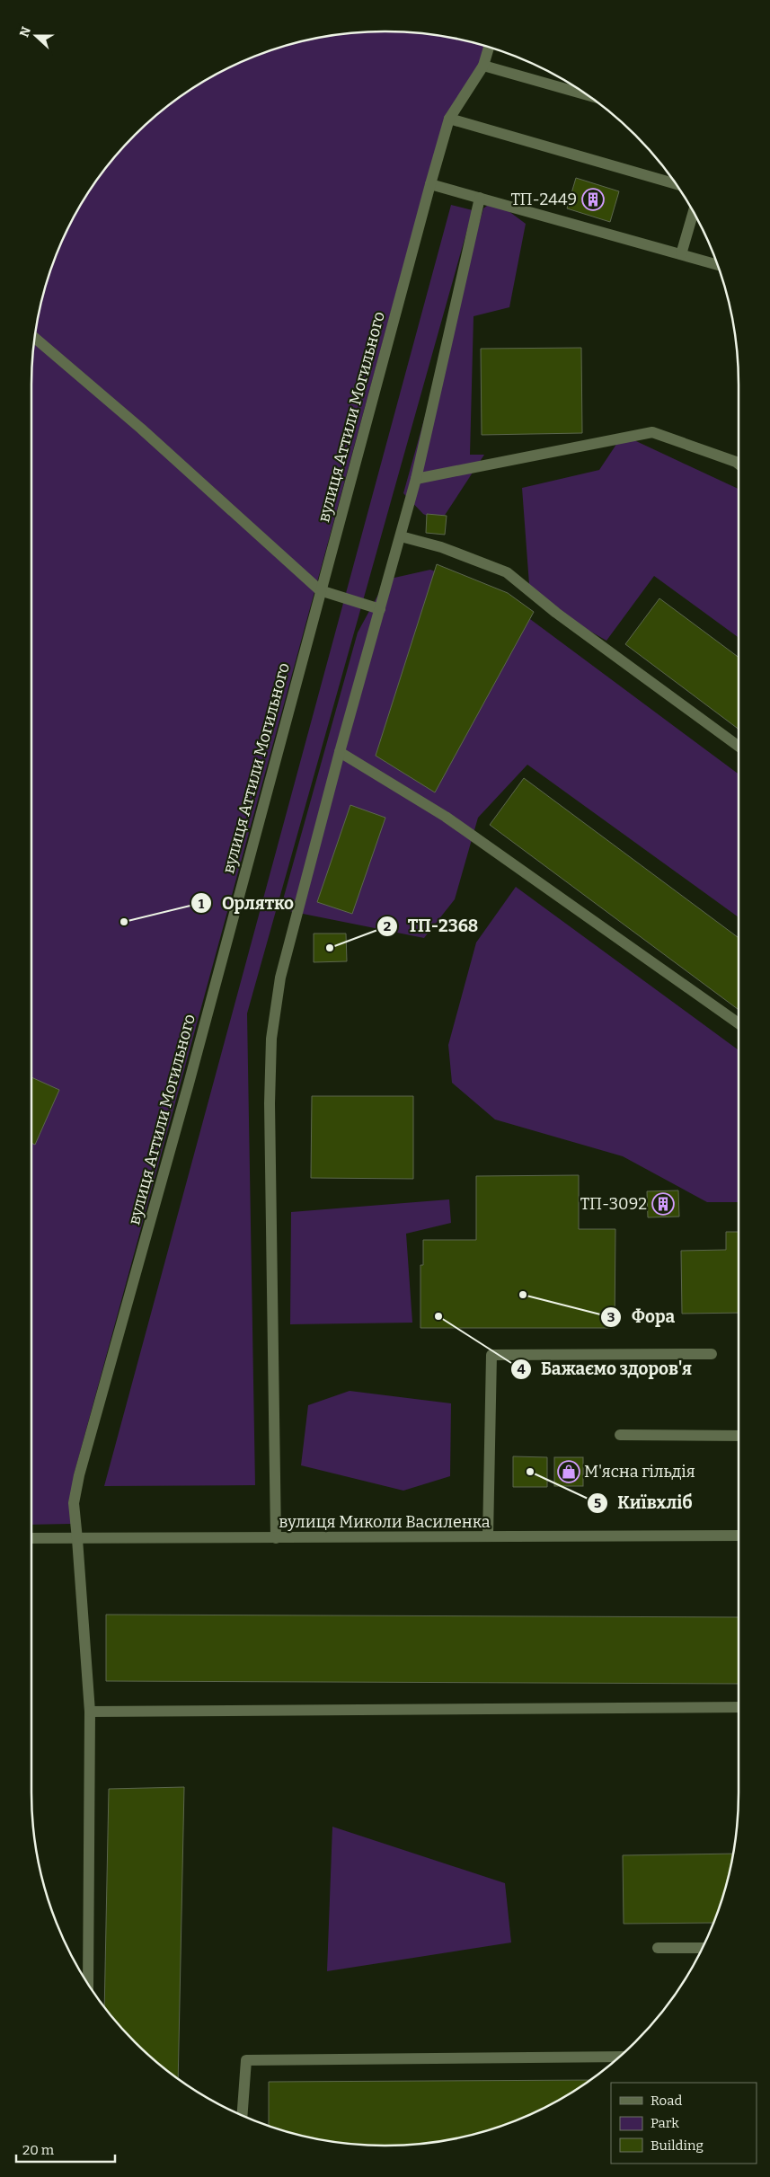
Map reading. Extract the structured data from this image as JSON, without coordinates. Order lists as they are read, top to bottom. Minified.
{"streets":{"street":["вулиця Аттили Могильного","вулиця Миколи Василенка"]},"crossings":[["вулиця Аттили Могильного","вулиця Миколи Василенка"]],"places":{"building":["ТП-2449","ТП-3092"],"other":["Орлятко","ТП-2368","Фора","Бажаємо здоров'я","Київхліб"],"shop":["М'ясна гільдія"]},"legend":["Road","Park","Building"],"scale_bar":"20 m","north":"left"}
